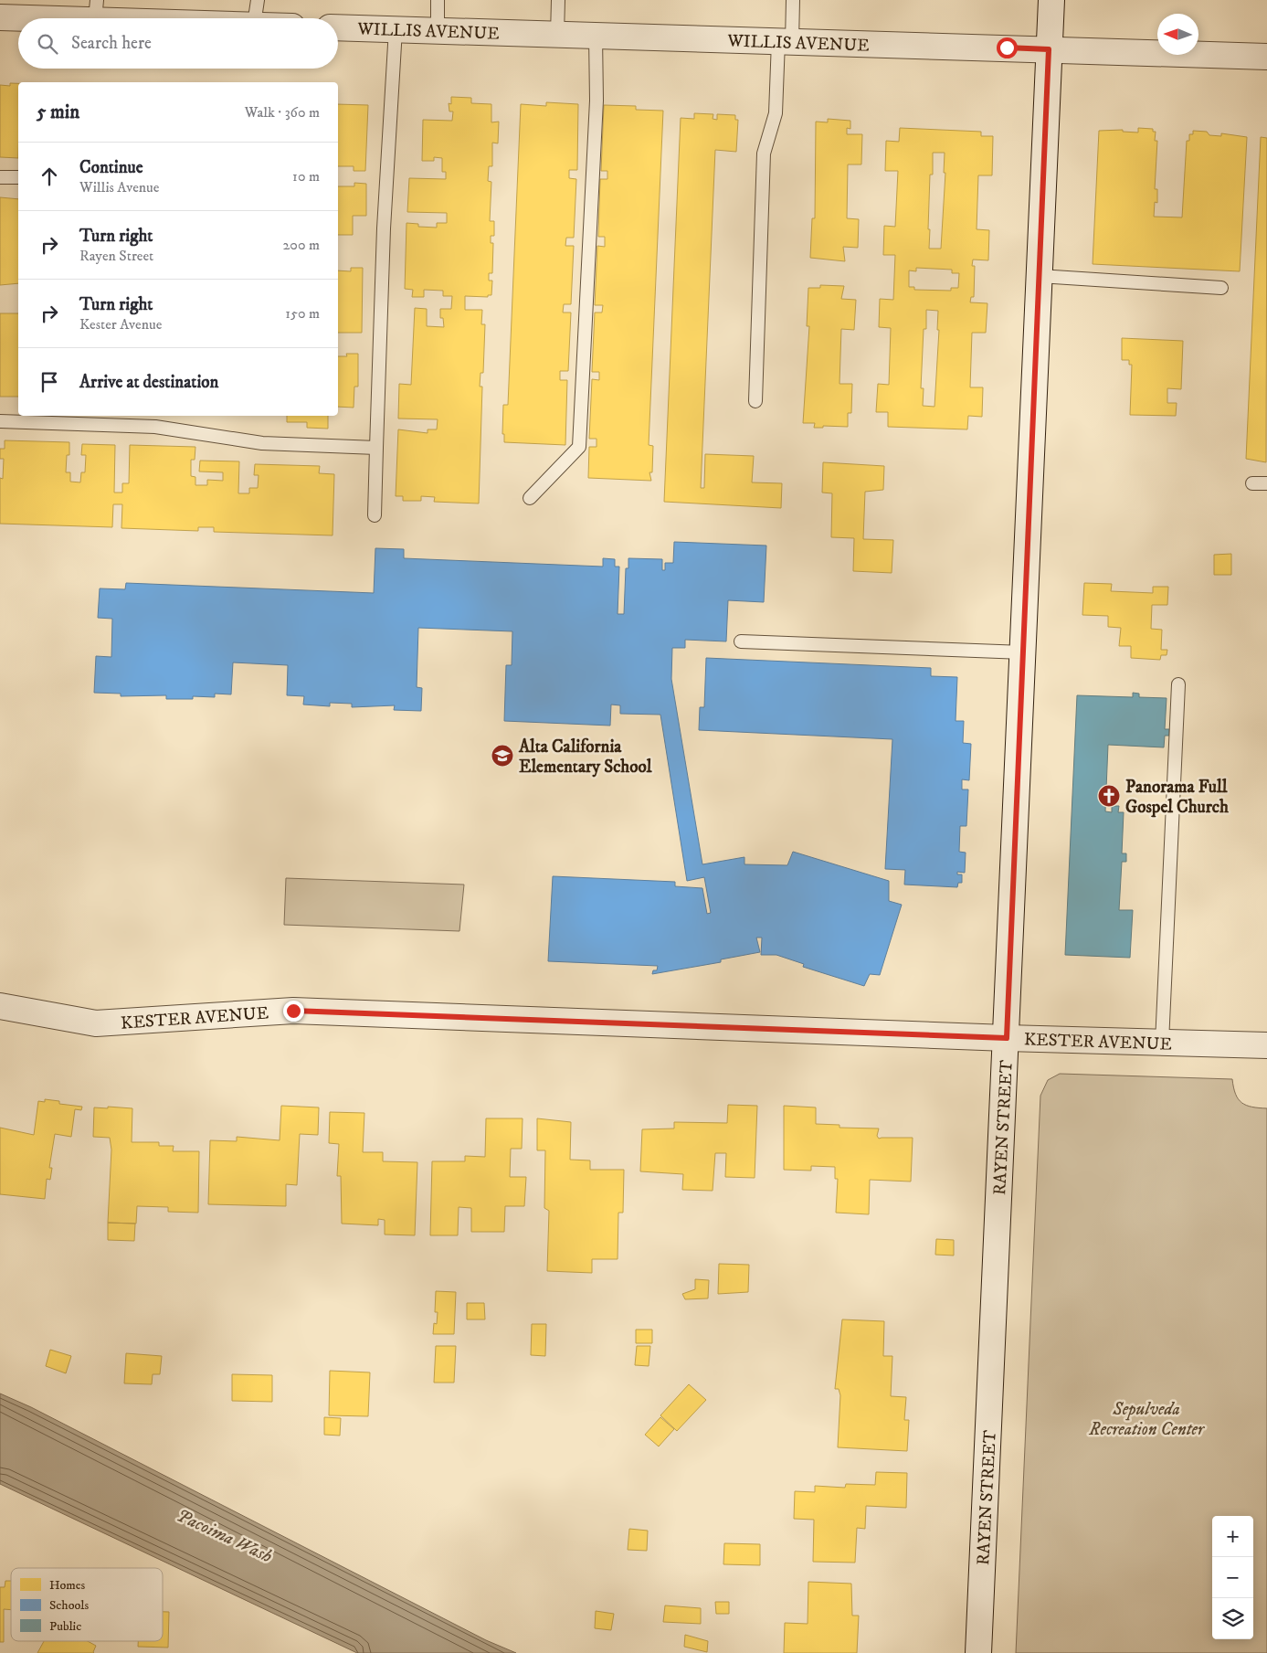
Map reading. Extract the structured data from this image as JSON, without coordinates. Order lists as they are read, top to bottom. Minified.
{"streets":{"street":["WILLIS AVENUE","KESTER AVENUE","RAYEN STREET"]},"crossings":[["WILLIS AVENUE","RAYEN STREET"],["KESTER AVENUE","RAYEN STREET"]],"water":["Pacoima Wash"],"parks":["Sepulveda Recreation Center"],"places":{"school or university":["Alta California Elementary School"],"church":["Panorama Full Gospel Church"]},"legend":["Homes","Schools","Public"],"north":"left","page":{"search":"Search here","heading":["5 min","Walk · 360 m"],"list":[["Continue","Willis Avenue","10 m"],["Turn right","Rayen Street","200 m"],["Turn right","Kester Avenue","150 m"],"Arrive at destination"],"map_buttons":["+","−"]}}
